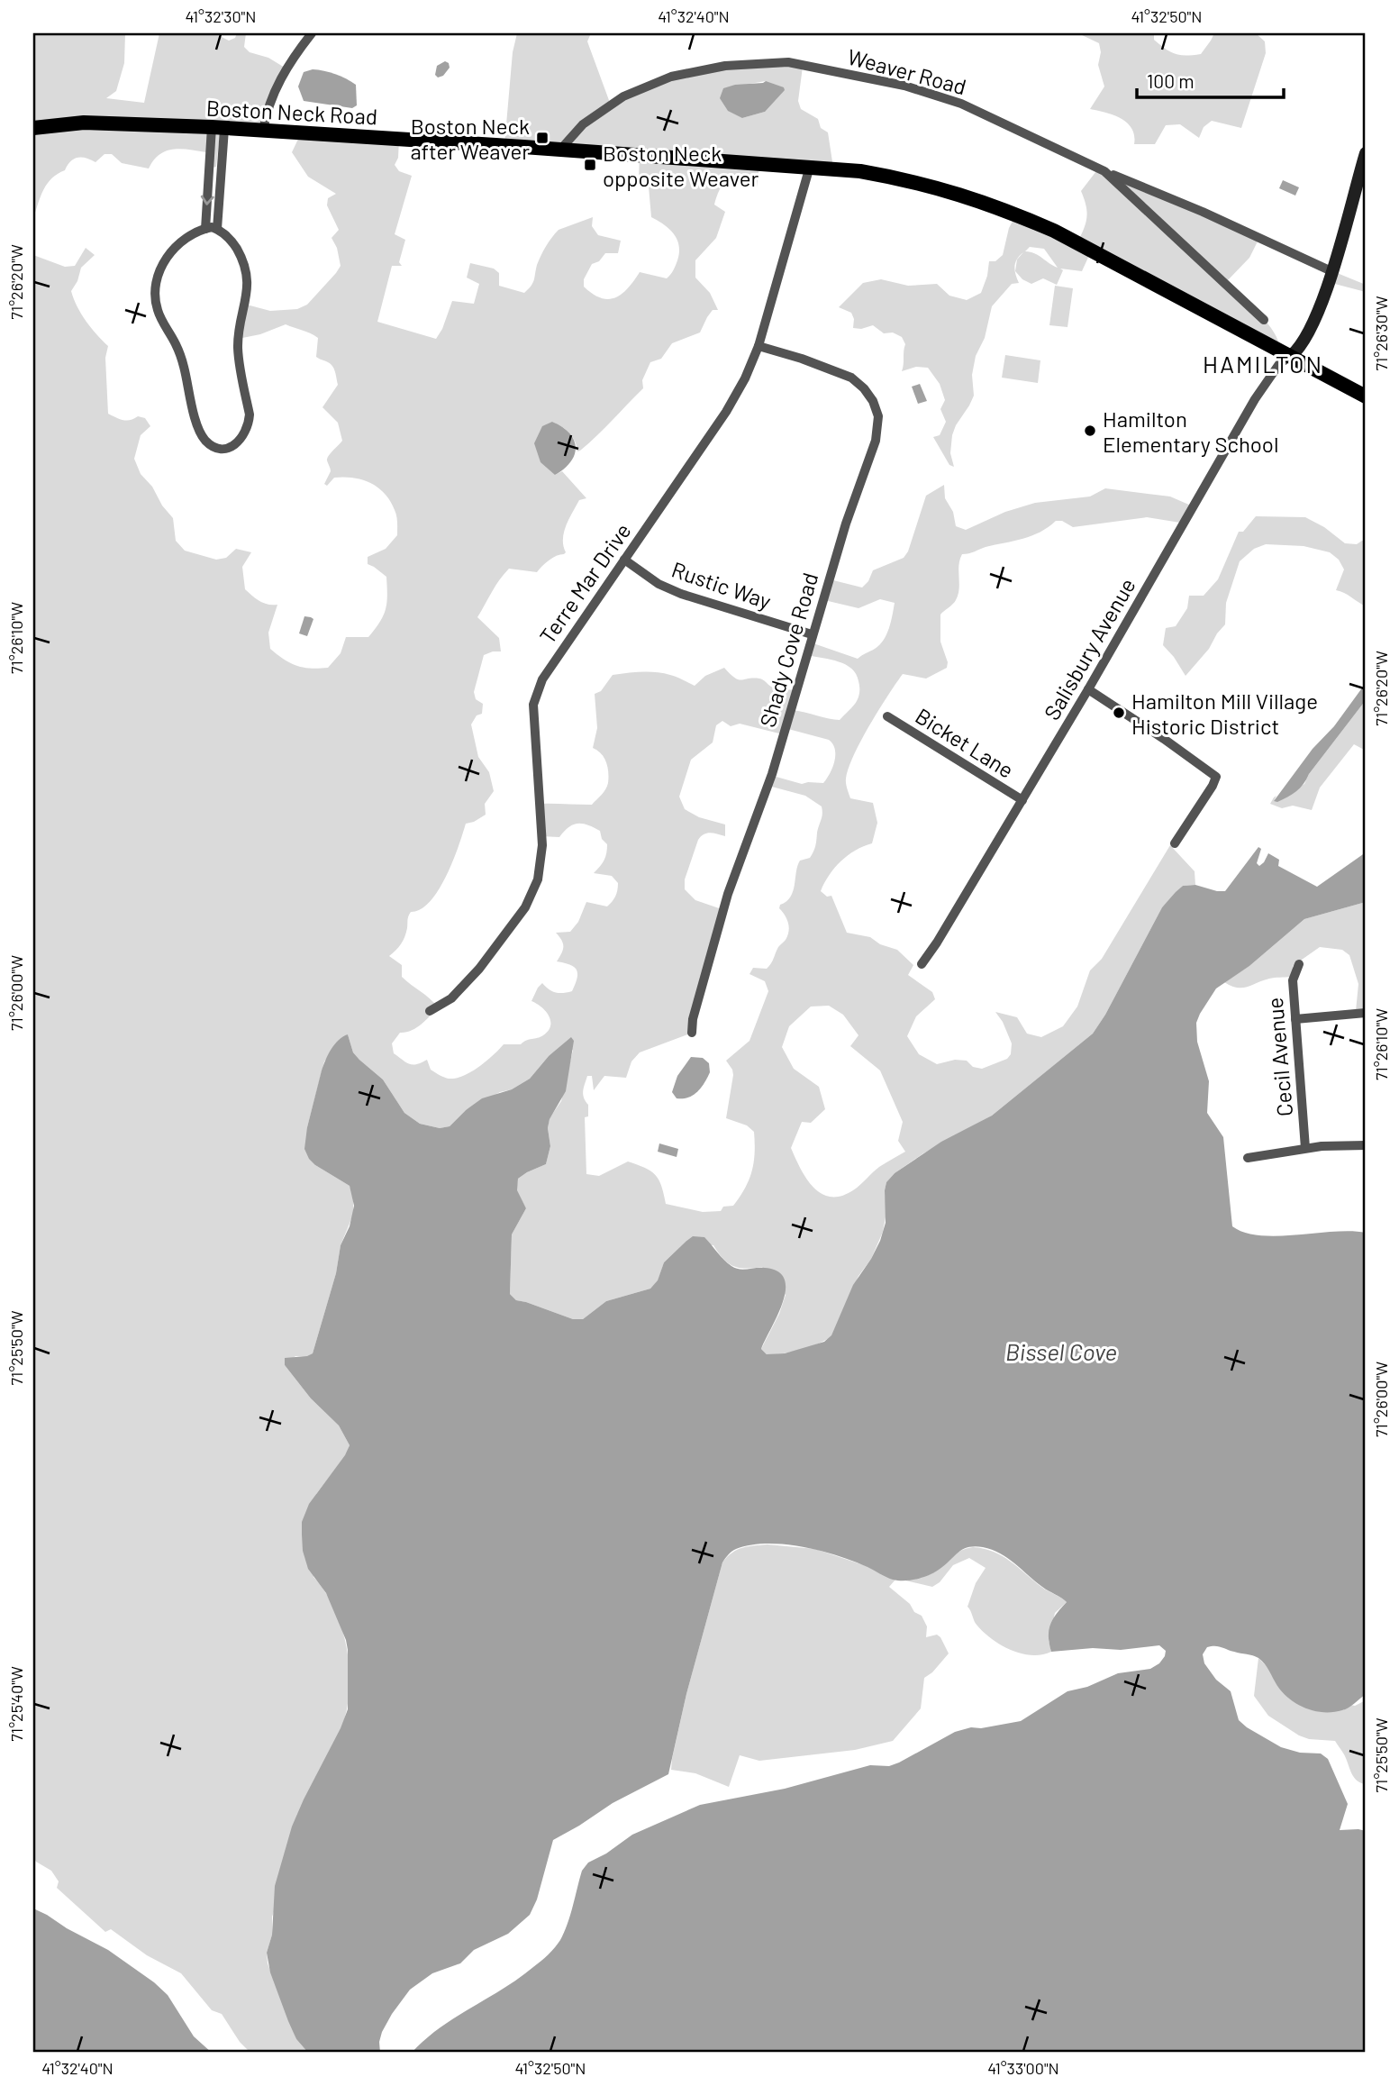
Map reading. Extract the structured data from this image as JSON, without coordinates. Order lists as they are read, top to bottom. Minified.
{"streets":{"main road":["Boston Neck Road"],"street":["Weaver Road","Terre Mar Drive","Rustic Way","Salisbury Avenue","Shady Cove Road","Bicket Lane","Cecil Avenue"]},"crossings":[["Weaver Road","Boston Neck Road"],["Boston Neck Road","Terre Mar Drive"],["Boston Neck Road","Salisbury Avenue"],["Terre Mar Drive","Rustic Way"],["Terre Mar Drive","Shady Cove Road"],["Rustic Way","Shady Cove Road"],["Salisbury Avenue","Bicket Lane"]],"districts":["HAMILTON"],"water":["Bissel Cove"],"places":{"transit":["Boston Neck after Weaver","Boston Neck opposite Weaver"],"other":["Hamilton Elementary School","Hamilton Mill Village Historic District"]},"scale_bar":"100 m","coordinates":["41°32'30\"N","41°32'40\"N","41°32'50\"N","71°26'20\"W","71°26'30\"W","71°26'10\"W","71°26'00\"W","71°25'50\"W","71°25'40\"W","41°33'00\"N"]}
